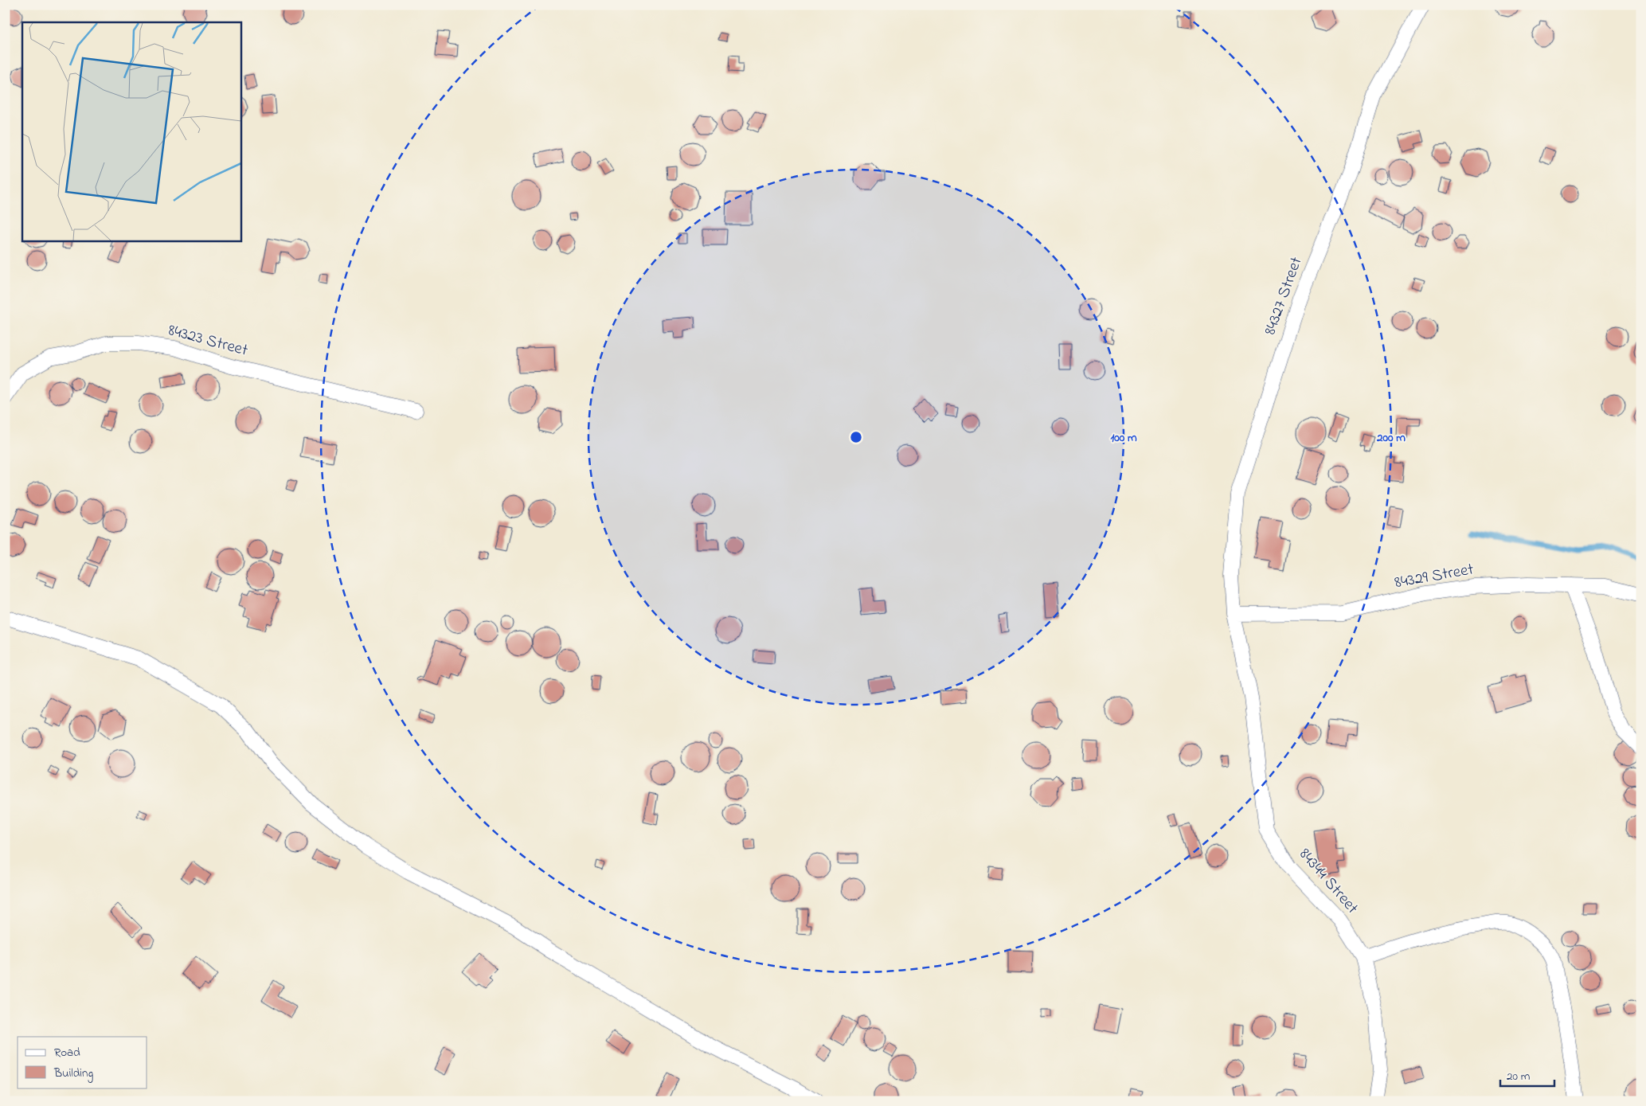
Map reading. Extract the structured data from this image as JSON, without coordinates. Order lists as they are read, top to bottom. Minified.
{"streets":{"street":["84327 Street","84323 Street","84329 Street","84344 Street"]},"crossings":[["84327 Street","84329 Street"],["84327 Street","84344 Street"],["84329 Street","84344 Street"]],"legend":["Road","Building"],"scale_bar":"20 m","rings":["100 m","200 m"]}
